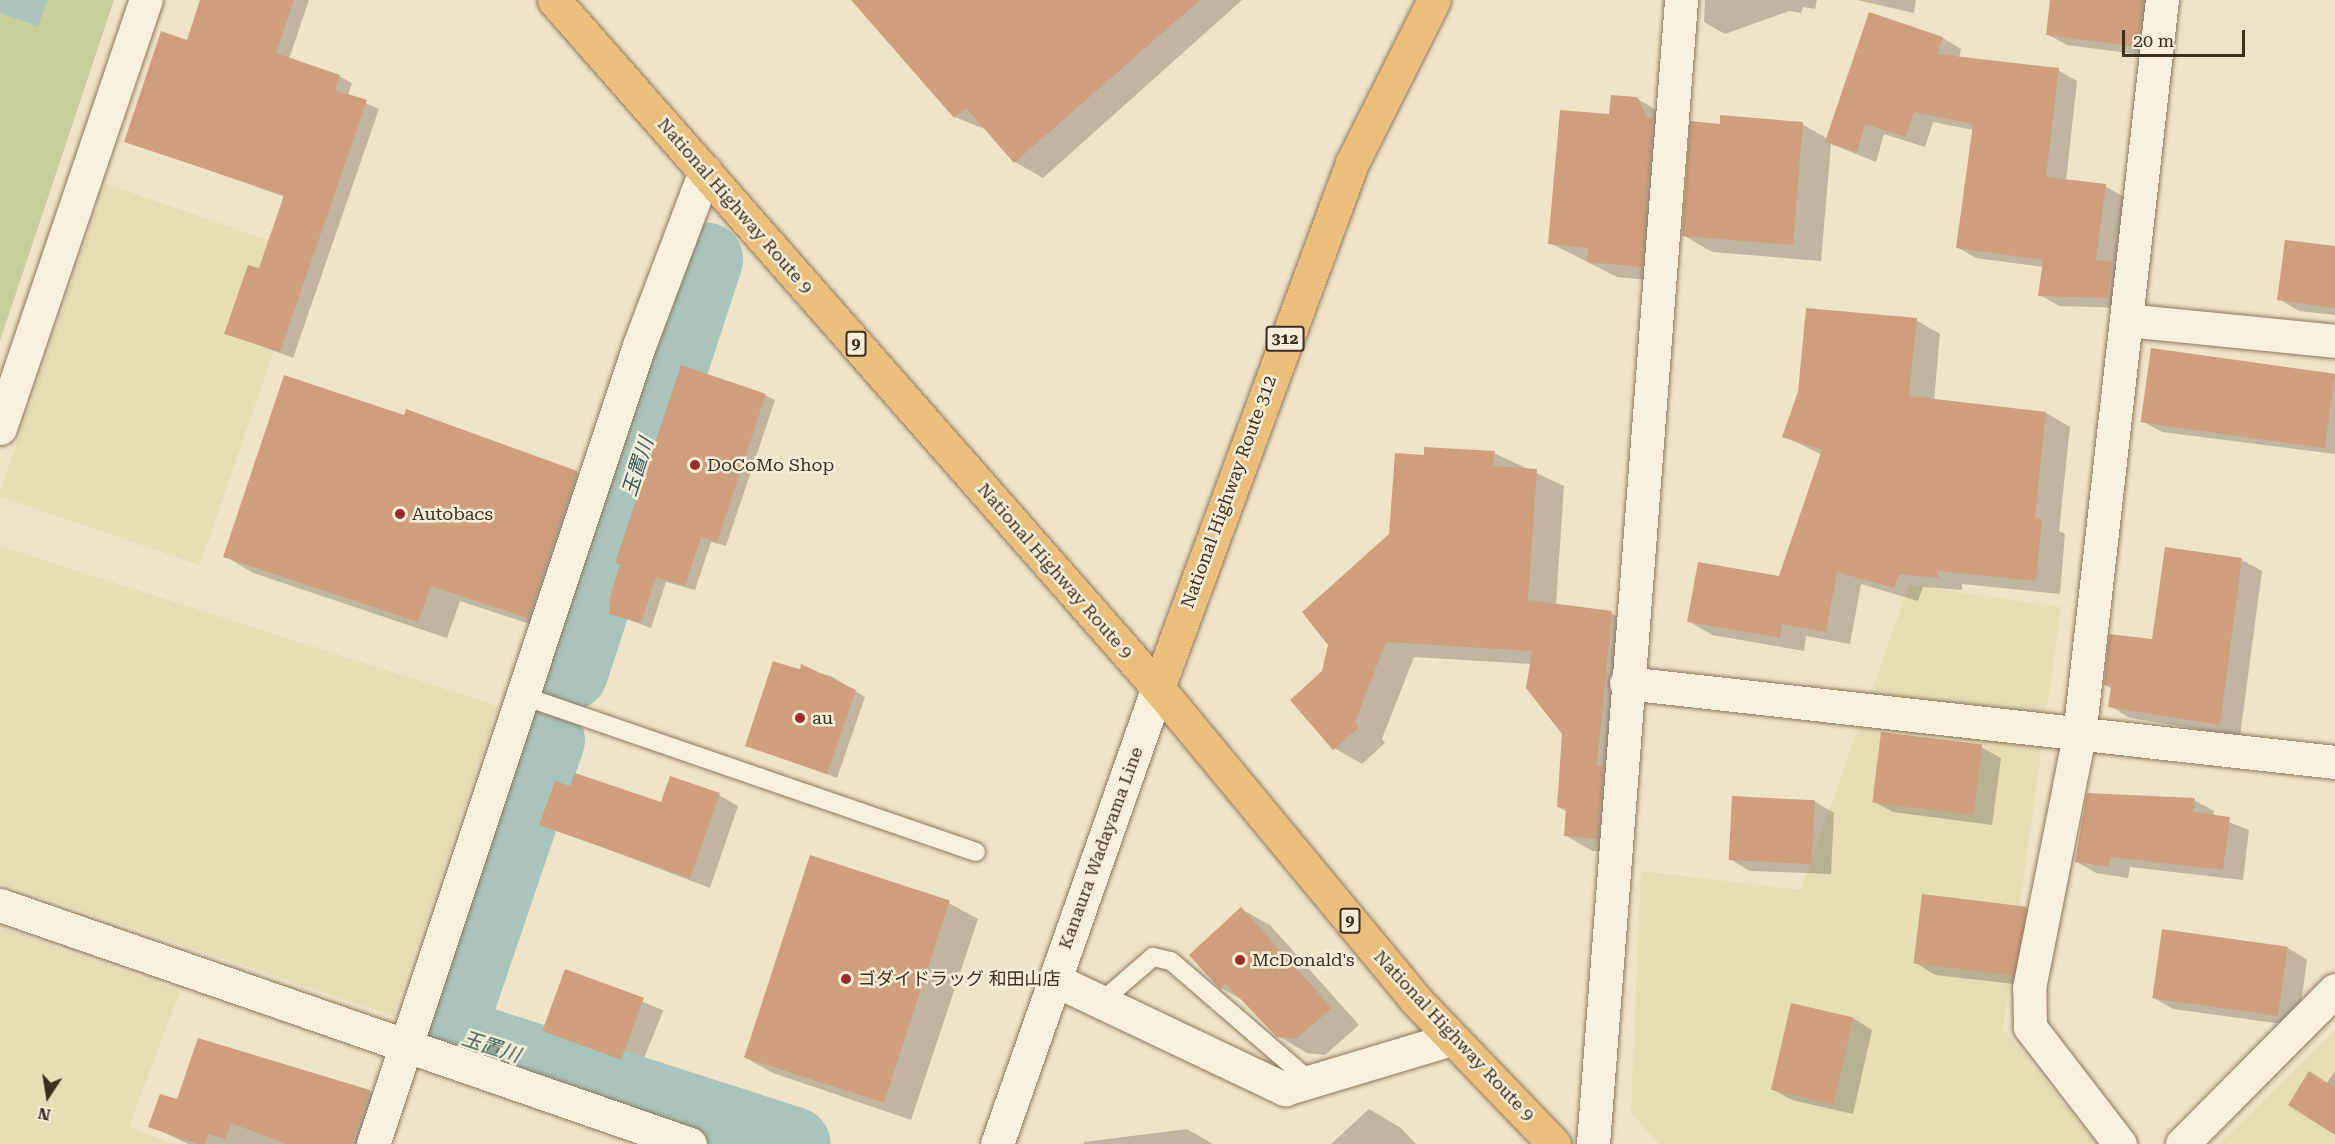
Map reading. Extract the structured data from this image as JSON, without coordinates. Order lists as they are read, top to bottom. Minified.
{"streets":{"highway":["National Highway Route 9","312","9","National Highway Route 312"],"street":["Kanaura Wadayama Line"]},"crossings":[["National Highway Route 9","National Highway Route 312"],["National Highway Route 9","Kanaura Wadayama Line"],["National Highway Route 312","Kanaura Wadayama Line"]],"water":["玉置川"],"places":["DoCoMo Shop","Autobacs","au","McDonald's","ゴダイドラッグ 和田山店"],"scale_bar":"20 m","north":"bottom"}
